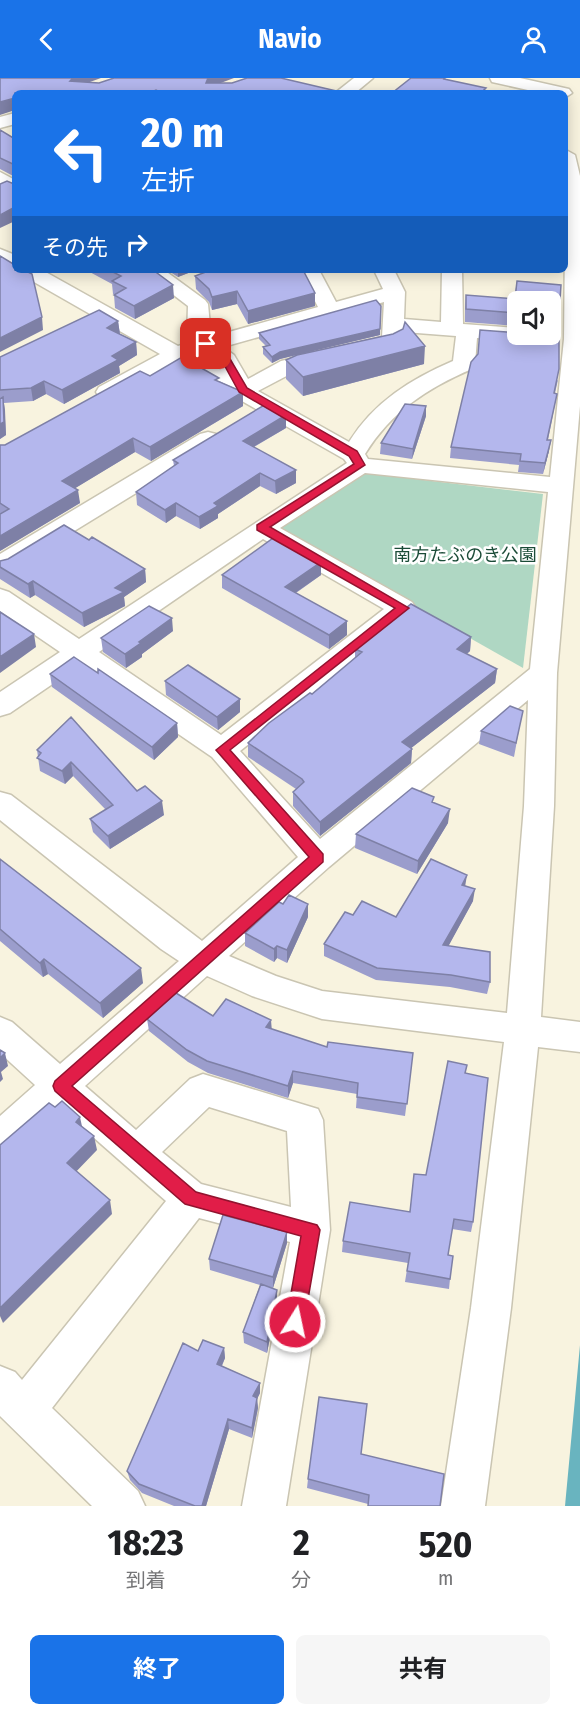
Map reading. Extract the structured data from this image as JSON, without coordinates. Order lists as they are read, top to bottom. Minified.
{"parks":["南方たぶのき公園"],"page":{"header":"Navio","turn":["20 m","左折"],"then":"その先","eta":["18:23","到着","2","分","520","m"],"buttons":["終了","共有"]}}
